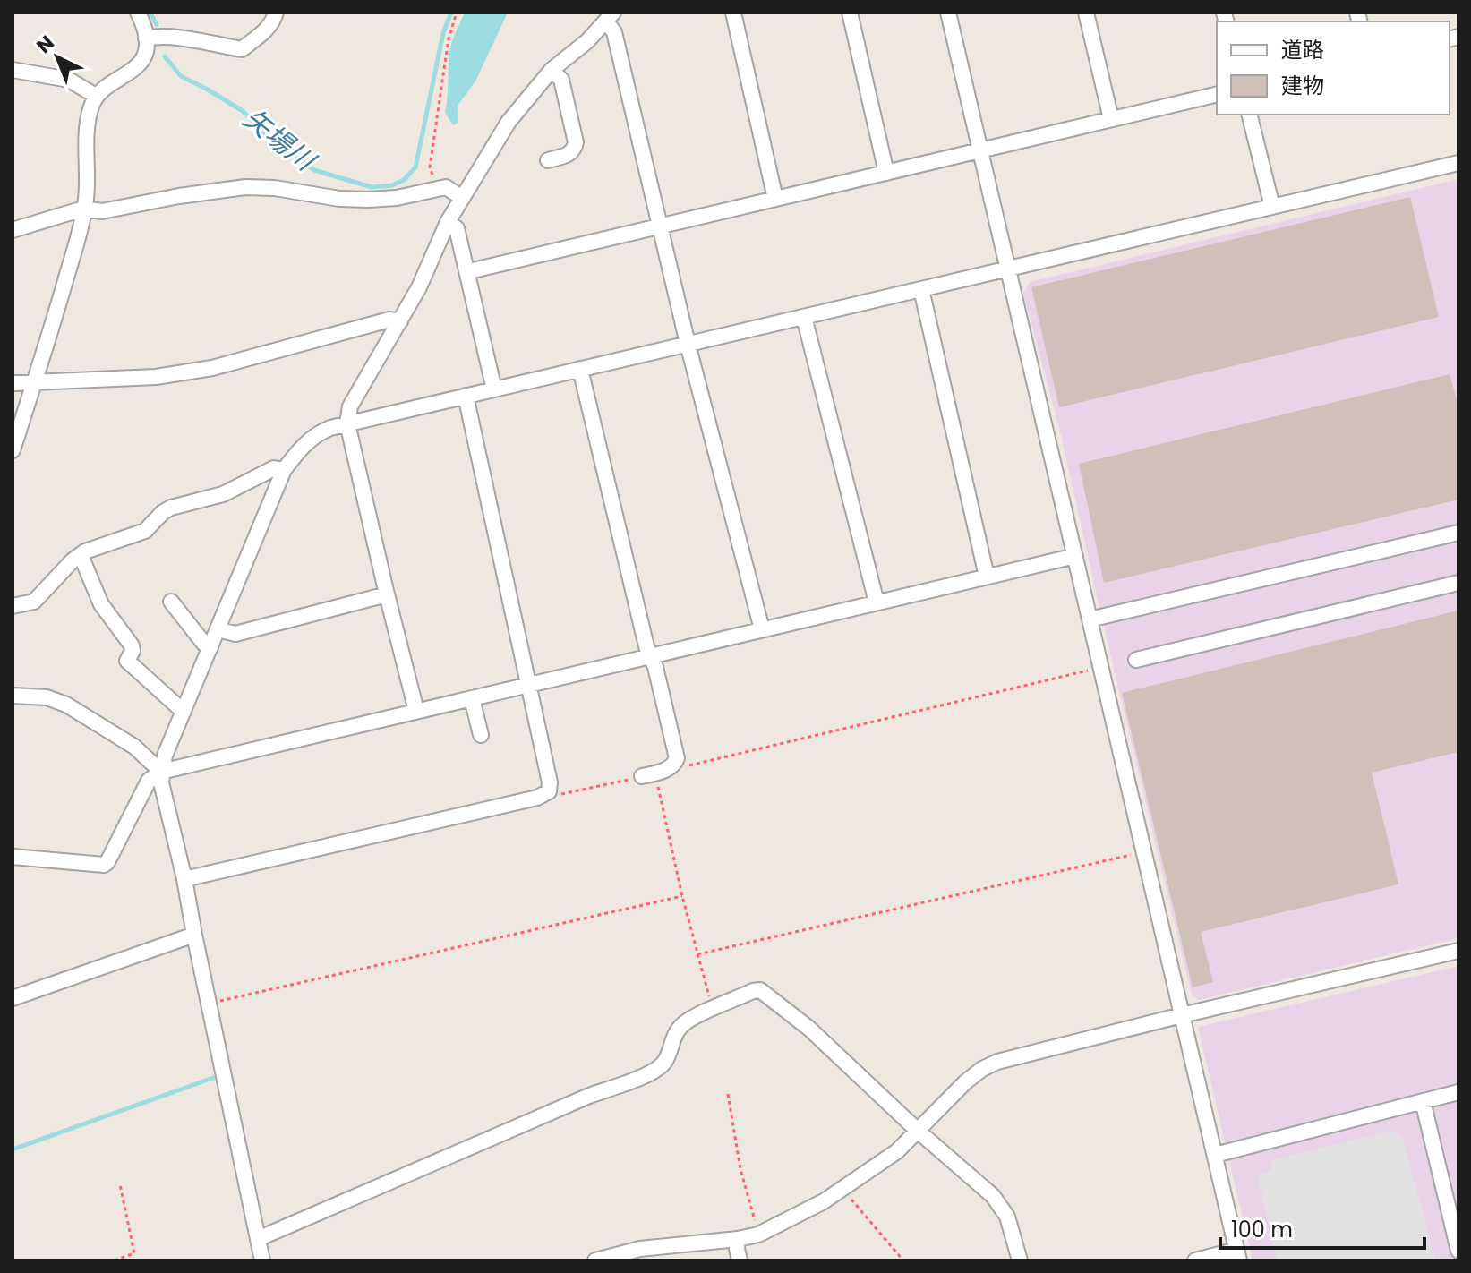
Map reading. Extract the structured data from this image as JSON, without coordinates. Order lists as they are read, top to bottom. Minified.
{"water":["矢場川"],"legend":["道路","建物"],"scale_bar":"100 m","north":"top left"}
